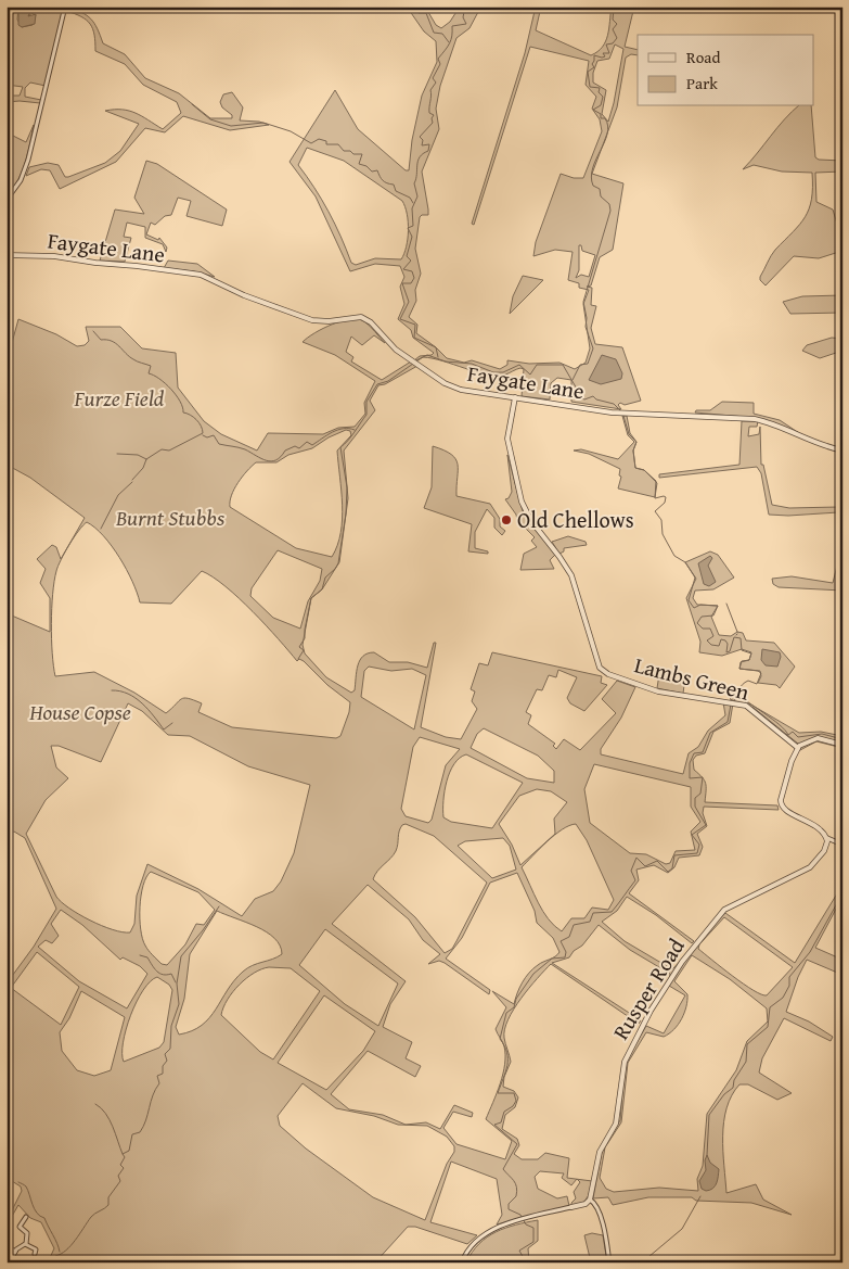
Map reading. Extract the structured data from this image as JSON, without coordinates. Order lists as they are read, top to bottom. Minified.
{"streets":{"street":["Faygate Lane","Lambs Green","Rusper Road"]},"crossings":[["Faygate Lane","Lambs Green"]],"parks":["Furze Field","Burnt Stubbs","House Copse"],"places":["Old Chellows"],"legend":["Road","Park"]}
